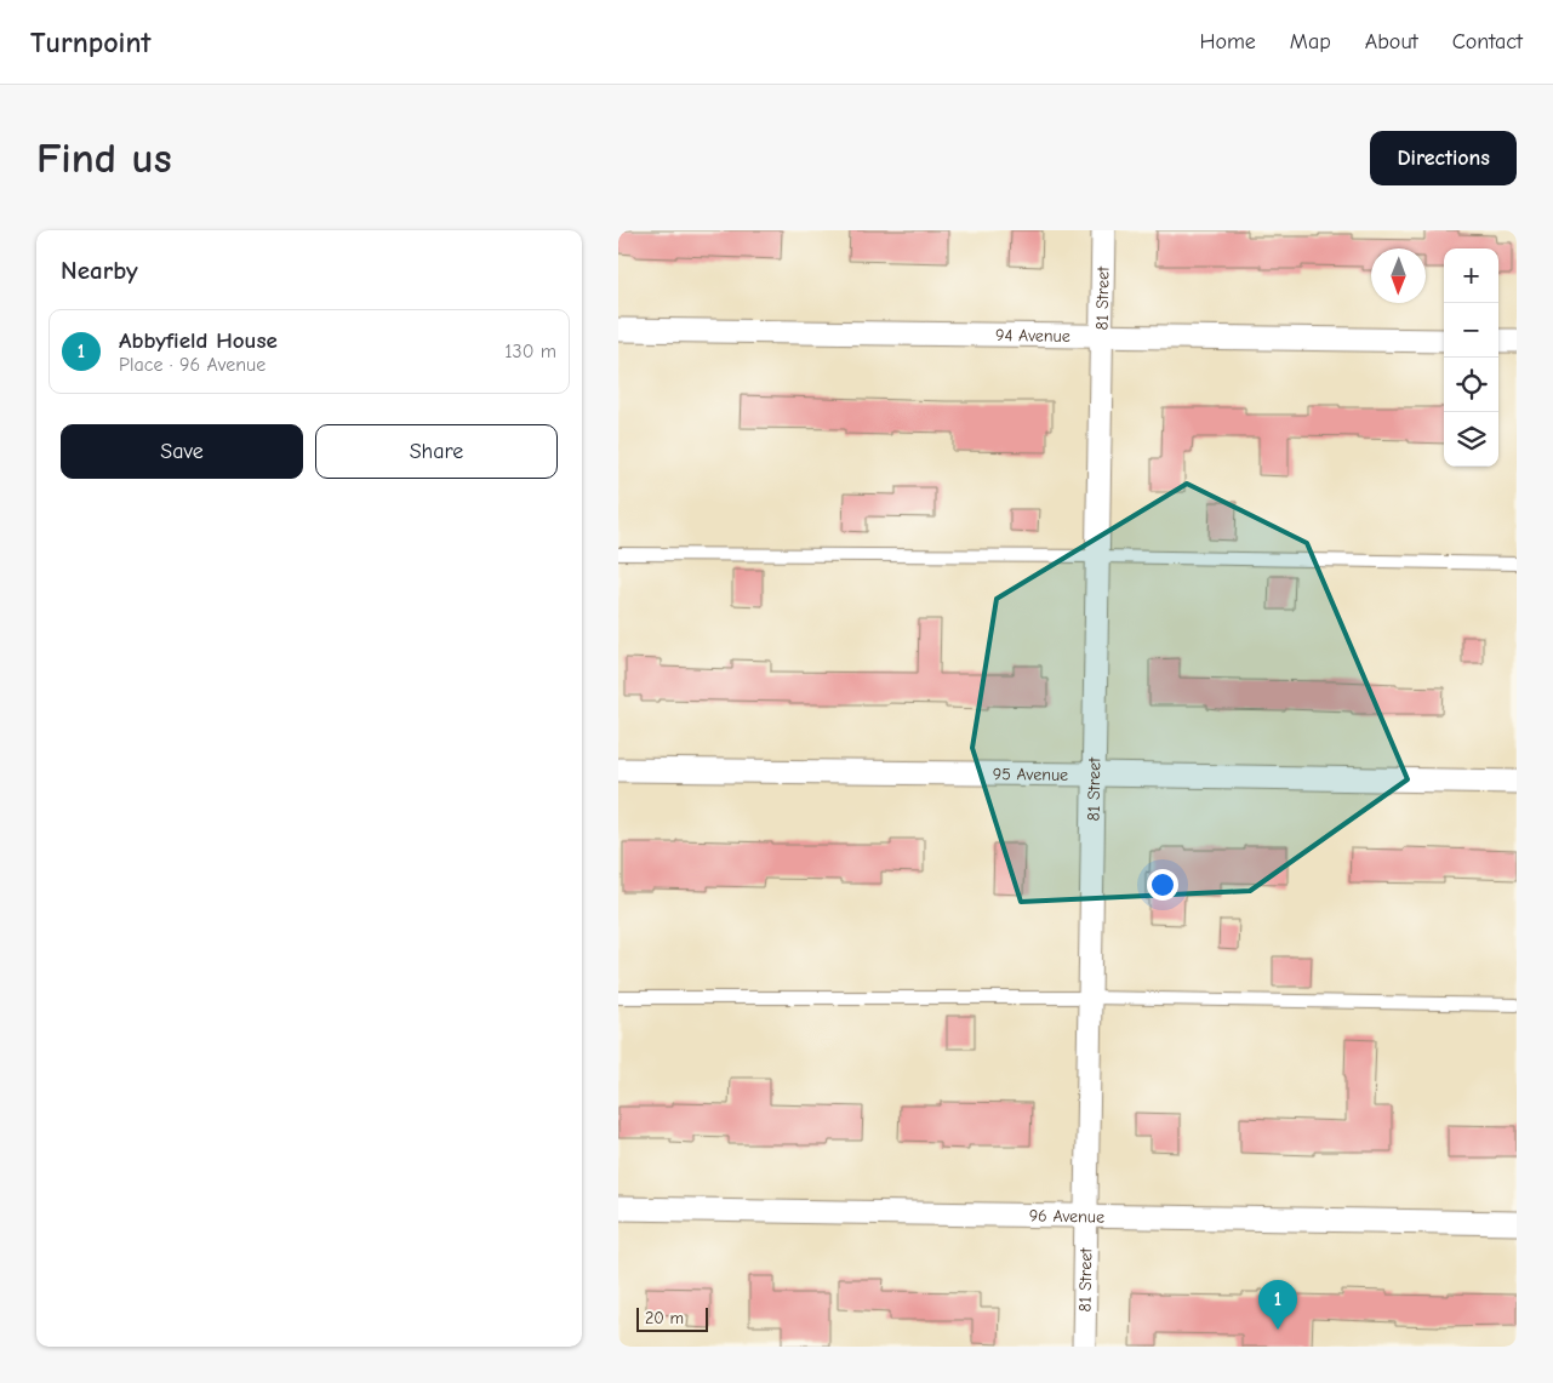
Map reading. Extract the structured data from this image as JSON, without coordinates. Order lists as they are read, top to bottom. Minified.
{"streets":{"street":["81 Street","94 Avenue","95 Avenue","96 Avenue"]},"crossings":[["81 Street","94 Avenue"],["81 Street","95 Avenue"],["81 Street","96 Avenue"]],"scale_bar":"20 m","north":"bottom","page":{"header":"Turnpoint","nav":["Home","Map","About","Contact"],"buttons":["Directions",["Save","Share"]],"title":"Find us","heading":"Nearby","map_buttons":["+","−"],"list":[{"mark":"1","name":"Abbyfield House","note":"Place · 96 Avenue","value":"130 m"}],"pins":"1","scale":"20 m"}}
